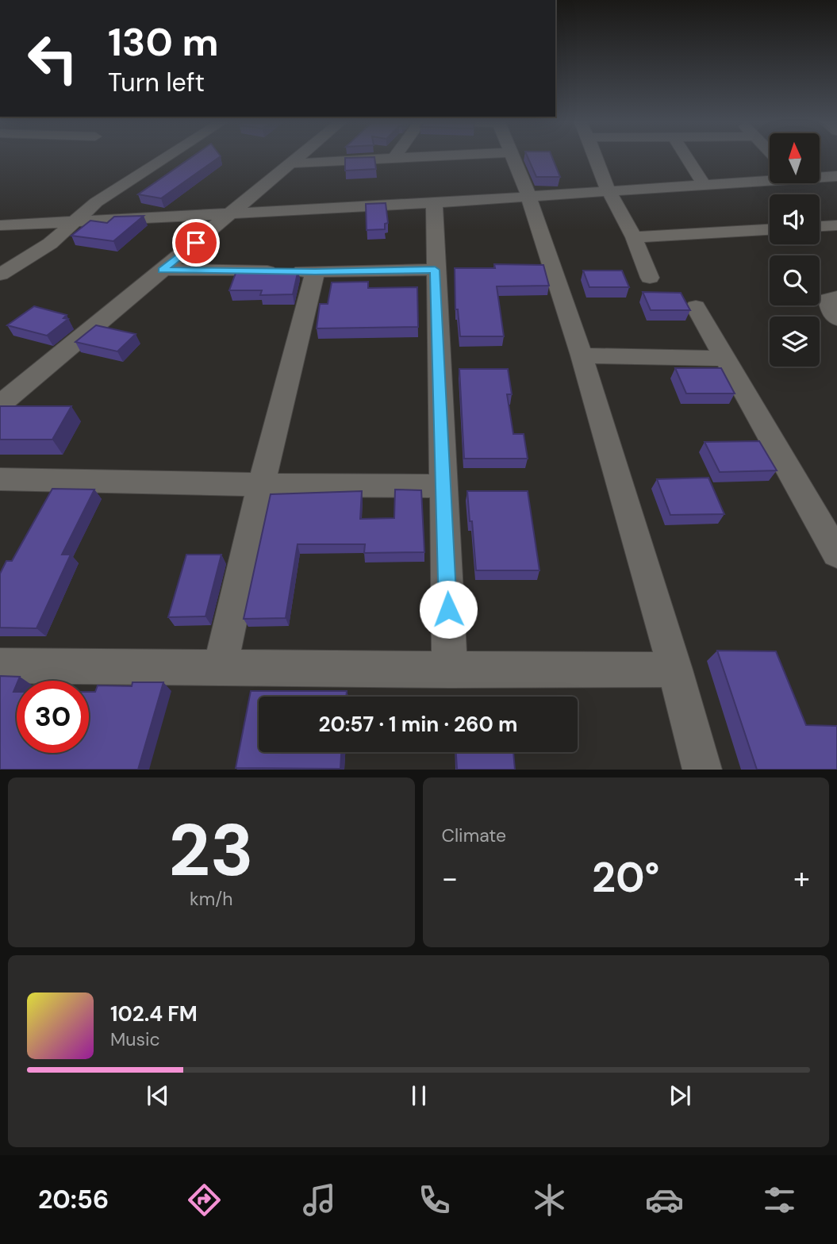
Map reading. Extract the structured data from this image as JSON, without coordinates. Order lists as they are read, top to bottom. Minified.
{"north":"top","page":{"turn":["130 m","Turn left"],"limit":"30","trip":"20:57 · 1 min · 260 m","tile":[["23","km/h"],"Climate"],"heat":["−","20°","+"],"song":["102.4 FM","Music"],"tabs":"20:56"}}
